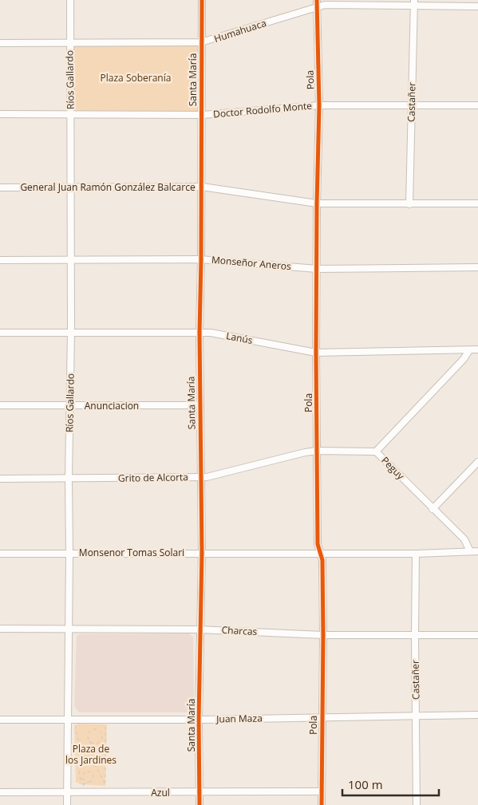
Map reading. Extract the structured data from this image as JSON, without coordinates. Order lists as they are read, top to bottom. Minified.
{"streets":{"street":["Humahuaca","Ríos Gallardo","Santa María","Pola","Castañer","Doctor Rodolfo Monte","General Juan Ramón González Balcarce","Monseñor Aneros","Lanús","Anunciacion","Peguy","Grito de Alcorta","Monsenor Tomas Solari","Charcas","Juan Maza","Azul"]},"crossings":[["Humahuaca","Ríos Gallardo"],["Humahuaca","Santa María"],["Humahuaca","Pola"],["Humahuaca","Castañer"],["Ríos Gallardo","Doctor Rodolfo Monte"],["Ríos Gallardo","General Juan Ramón González Balcarce"],["Ríos Gallardo","Monseñor Aneros"],["Ríos Gallardo","Lanús"],["Ríos Gallardo","Anunciacion"],["Ríos Gallardo","Grito de Alcorta"],["Ríos Gallardo","Monsenor Tomas Solari"],["Ríos Gallardo","Charcas"],["Ríos Gallardo","Juan Maza"],["Ríos Gallardo","Azul"],["Santa María","Doctor Rodolfo Monte"],["Santa María","General Juan Ramón González Balcarce"],["Santa María","Monseñor Aneros"],["Santa María","Lanús"],["Santa María","Anunciacion"],["Santa María","Grito de Alcorta"],["Santa María","Monsenor Tomas Solari"],["Santa María","Charcas"],["Santa María","Juan Maza"],["Santa María","Azul"],["Pola","Doctor Rodolfo Monte"],["Pola","General Juan Ramón González Balcarce"],["Pola","Monseñor Aneros"],["Pola","Lanús"],["Pola","Grito de Alcorta"],["Pola","Monsenor Tomas Solari"],["Pola","Charcas"],["Pola","Juan Maza"],["Pola","Azul"],["Castañer","Doctor Rodolfo Monte"],["Castañer","General Juan Ramón González Balcarce"],["Castañer","Monsenor Tomas Solari"],["Castañer","Charcas"],["Castañer","Juan Maza"],["Lanús","Peguy"],["Peguy","Grito de Alcorta"],["Peguy","Monsenor Tomas Solari"]],"parks":["Plaza Soberanía","Plaza de los Jardines"],"scale_bar":"100 m"}
